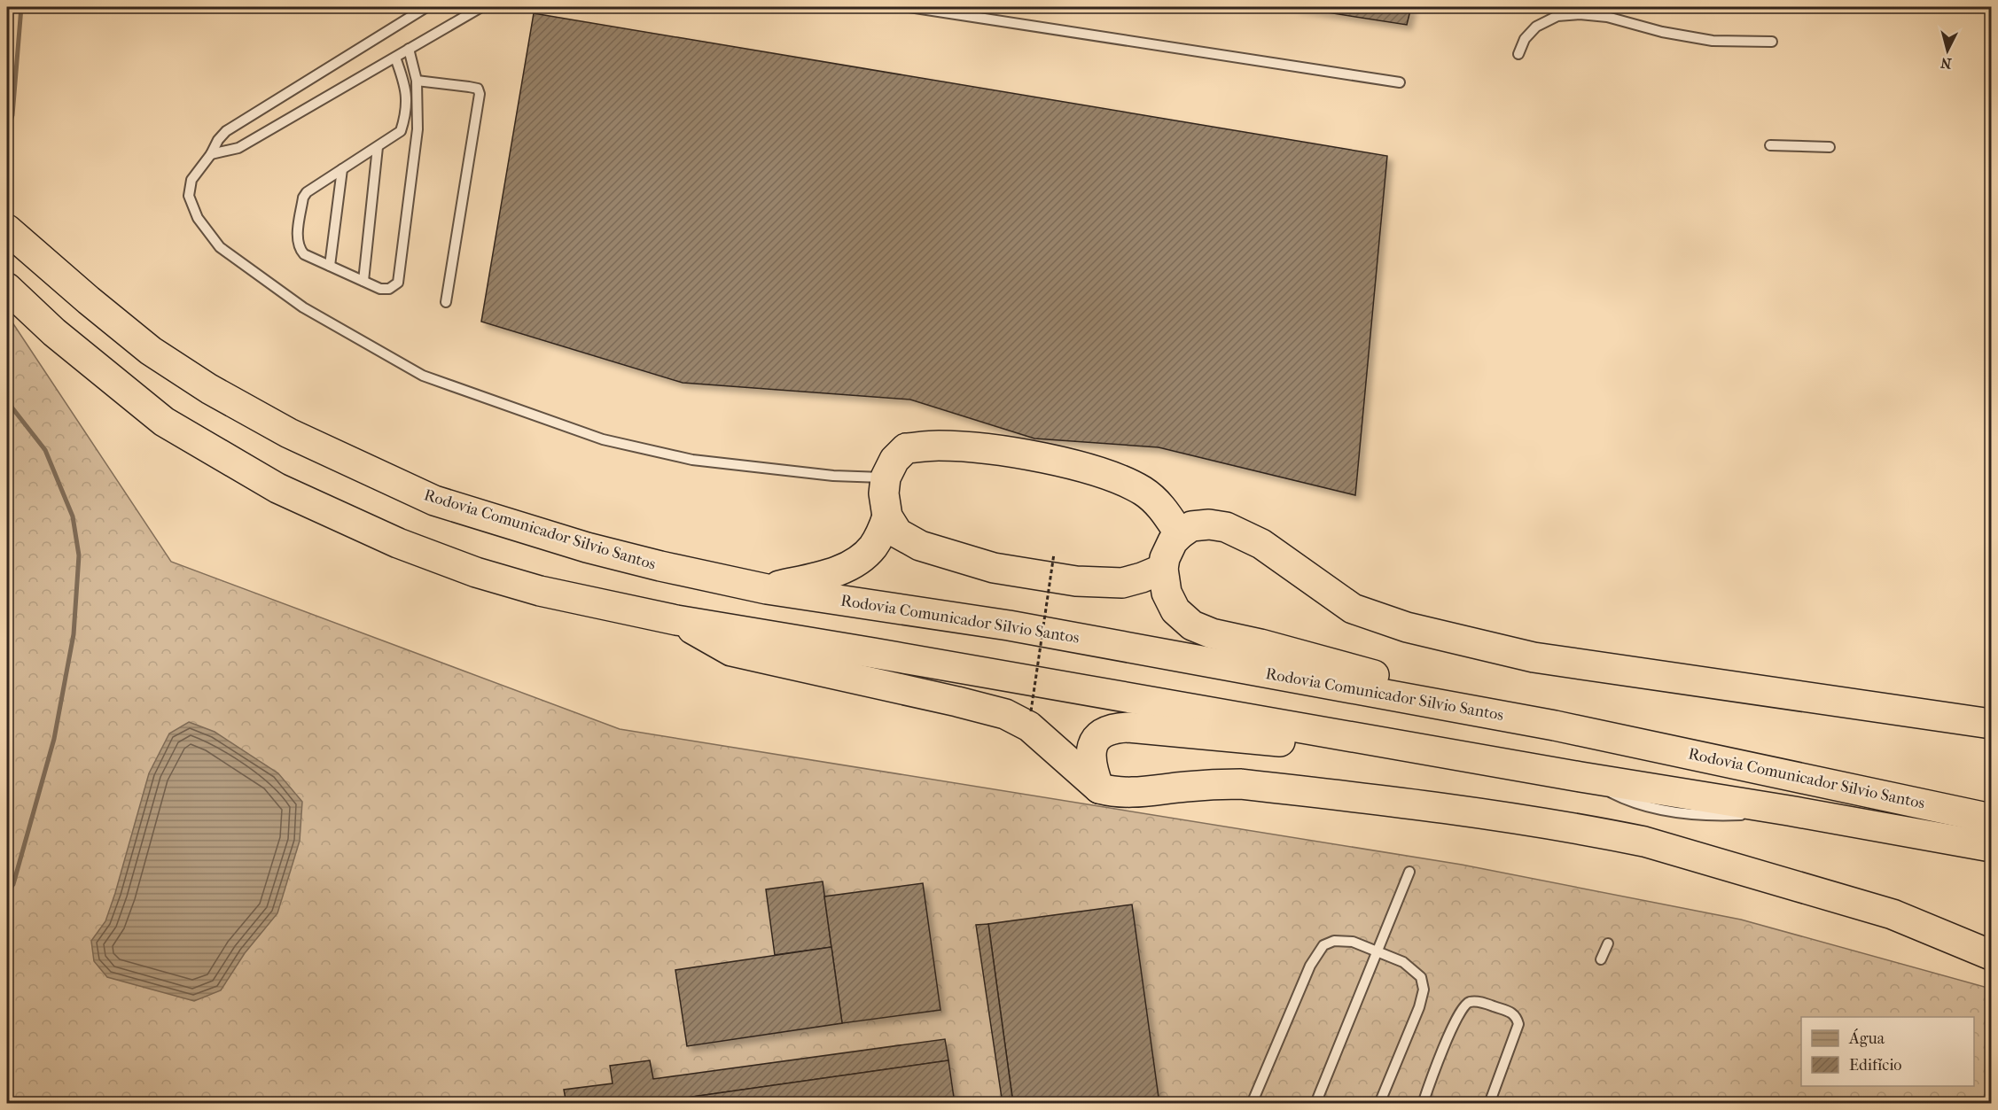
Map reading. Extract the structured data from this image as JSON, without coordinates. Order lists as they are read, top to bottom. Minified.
{"streets":{"highway":["Rodovia Comunicador Silvio Santos"]},"legend":["Água","Edifício"],"north":"bottom"}
